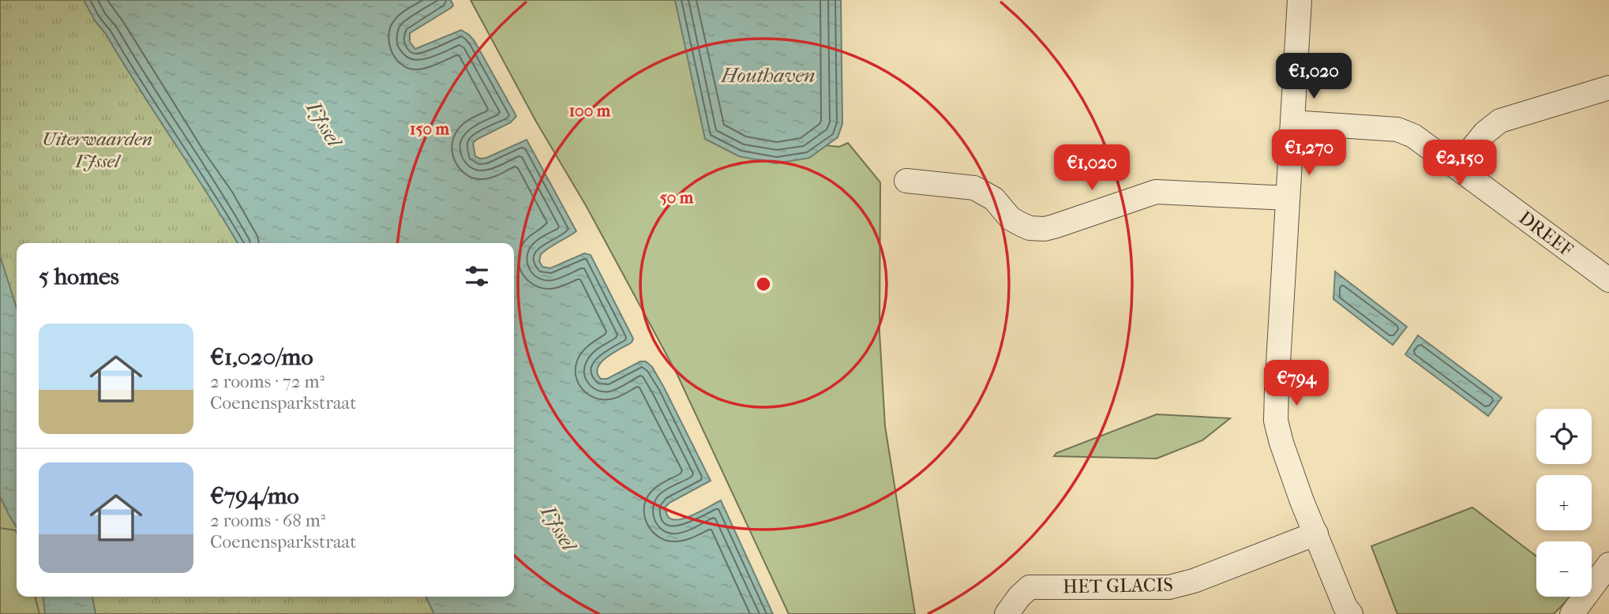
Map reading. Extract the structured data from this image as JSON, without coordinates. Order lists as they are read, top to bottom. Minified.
{"streets":{"street":["DREEF","HET GLACIS"]},"water":["Houthaven","IJssel"],"parks":["Uiterwaarden IJssel"],"page":{"price":["€1,020","€1,270","€2,150","€1,020","€794"],"heading":"5 homes","list":[{"name":"€1,020/mo","note":"2 rooms · 72 m² · Coenensparkstraat"},{"name":"€794/mo","note":"2 rooms · 68 m² · Coenensparkstraat"}],"map_buttons":["+","−"]},"rings":["100 m","150 m","50 m"]}
